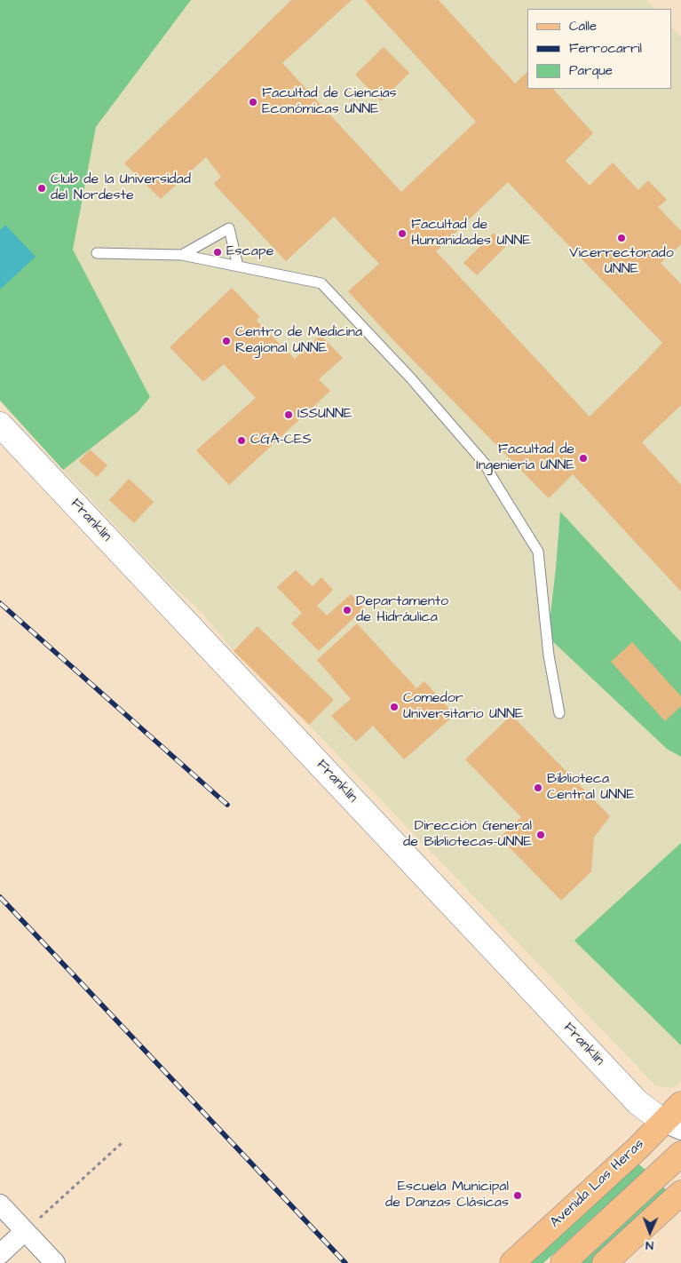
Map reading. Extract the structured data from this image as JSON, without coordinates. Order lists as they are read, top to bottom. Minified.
{"streets":{"main road":["Avenida Las Heras"],"street":["Franklin"]},"crossings":[["Franklin","Avenida Las Heras"]],"places":["Facultad de Ciencias Económicas UNNE","Club de la Universidad del Nordeste","Facultad de Humanidades UNNE","Vicerrectorado UNNE","Escape","Centro de Medicina Regional UNNE","ISSUNNE","CGA-CES","Facultad de Ingeniería UNNE","Departamento de Hidráulica","Comedor Universitario UNNE","Biblioteca Central UNNE","Dirección General de Bibliotecas-UNNE","Escuela Municipal de Danzas Clásicas"],"legend":["Calle","Ferrocarril","Parque"],"north":"bottom"}
